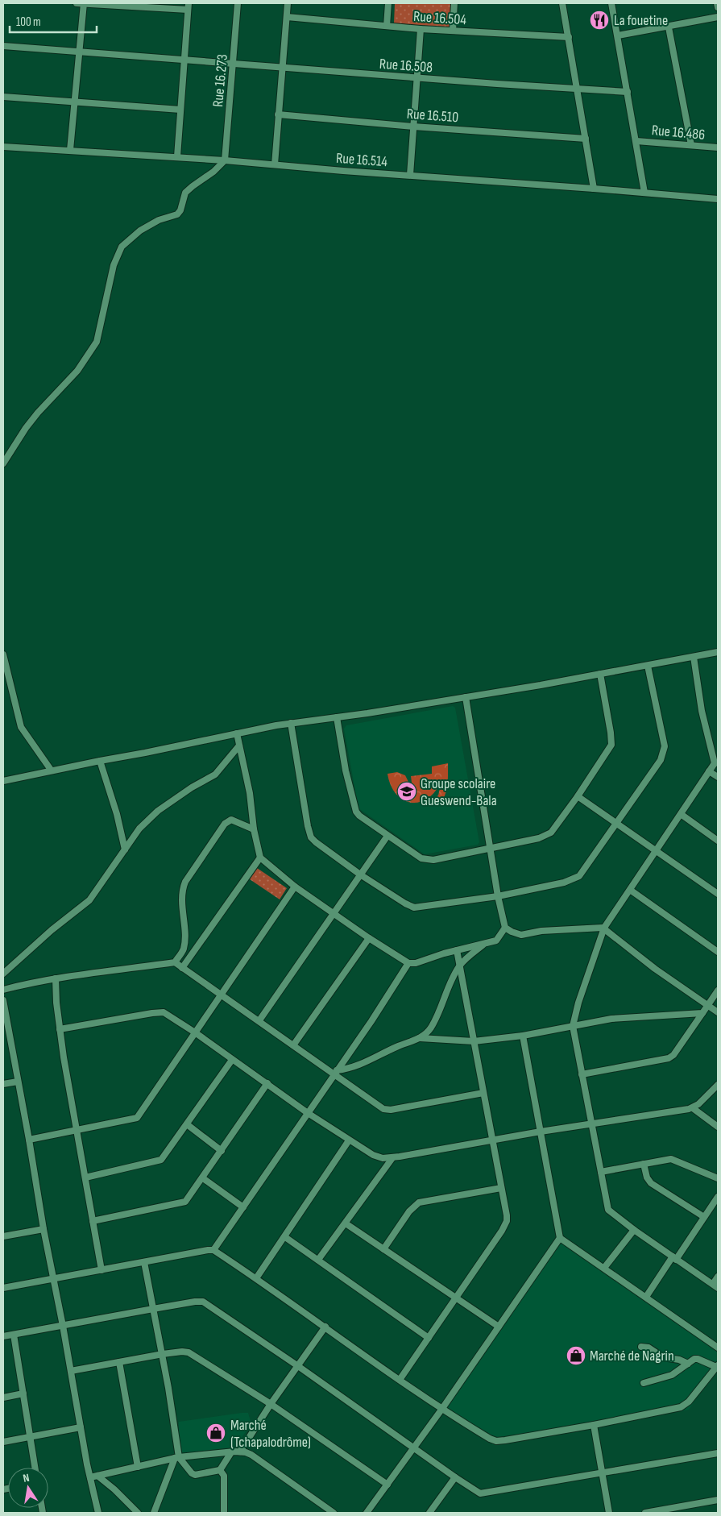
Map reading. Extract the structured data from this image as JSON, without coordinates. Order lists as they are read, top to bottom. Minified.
{"streets":{"street":["Rue 16.504","Rue 16.508","Rue 16.273","Rue 16.510","Rue 16.486","Rue 16.514"]},"crossings":[["Rue 16.508","Rue 16.273"],["Rue 16.273","Rue 16.514"]],"places":{"restaurant":["La fouetine"],"school or university":["Groupe scolaire Gueswend-Bala"],"shop":["Marché de Nagrin","Marché (Tchapalodrôme)"]},"scale_bar":"100 m","north":"top"}
